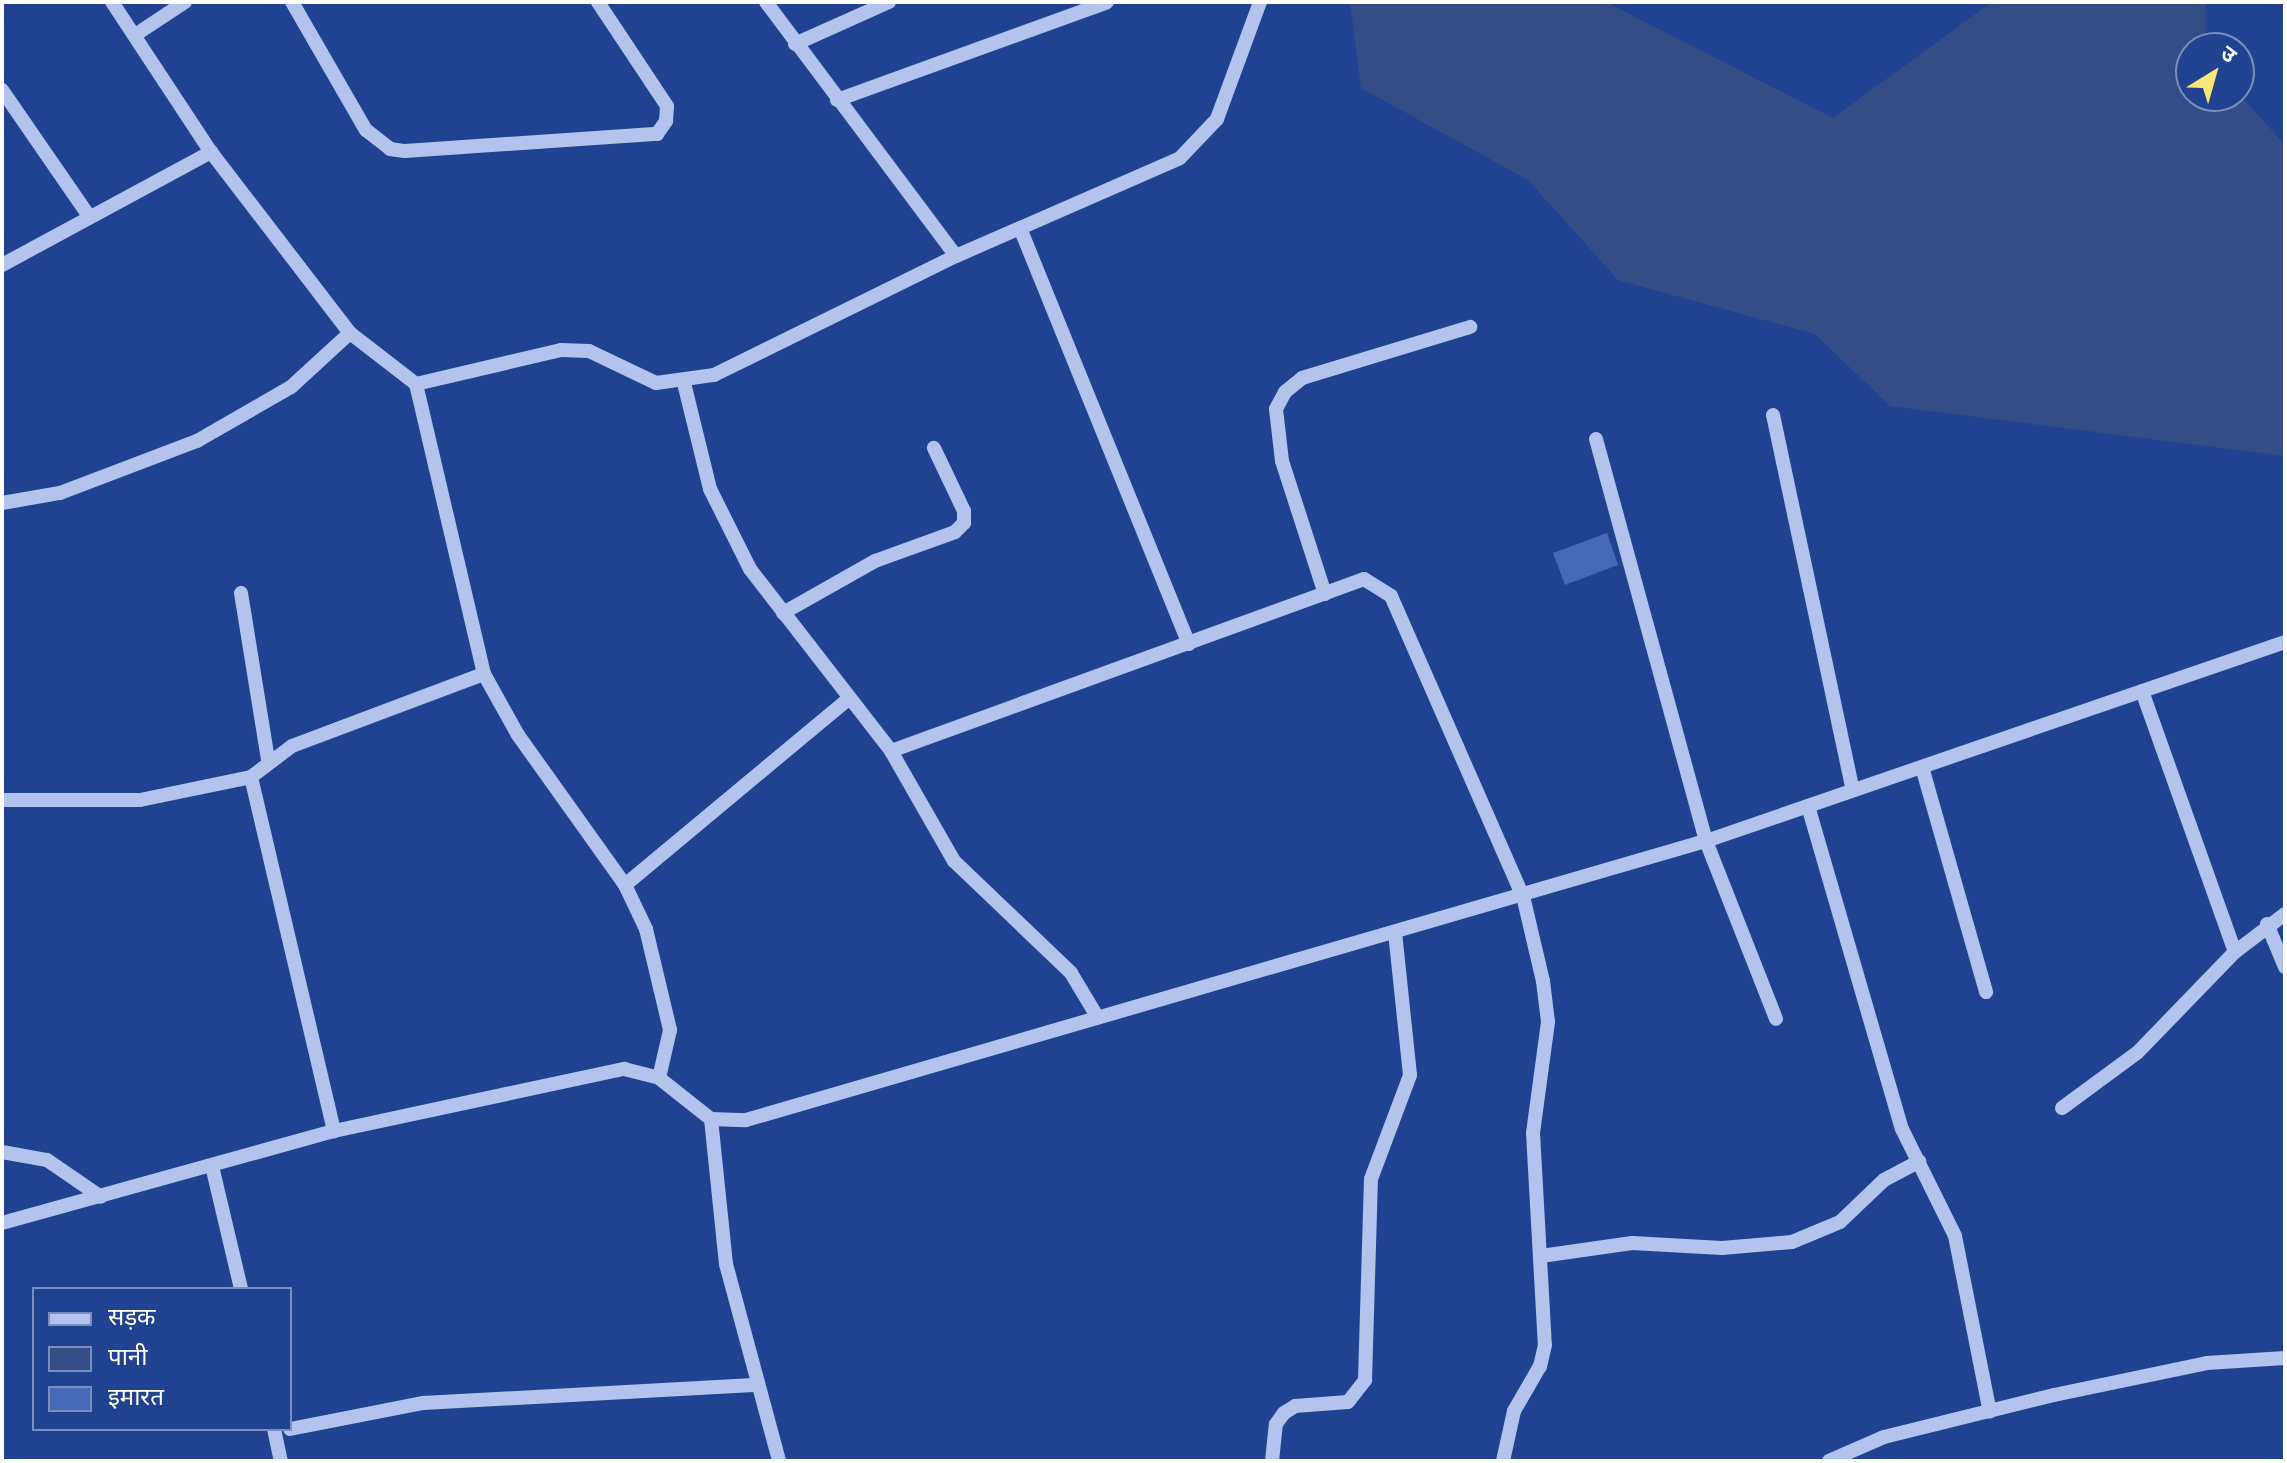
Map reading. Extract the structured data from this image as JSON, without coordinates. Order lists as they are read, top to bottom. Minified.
{"legend":["सड़क","पानी","इमारत"],"north":"top right"}
